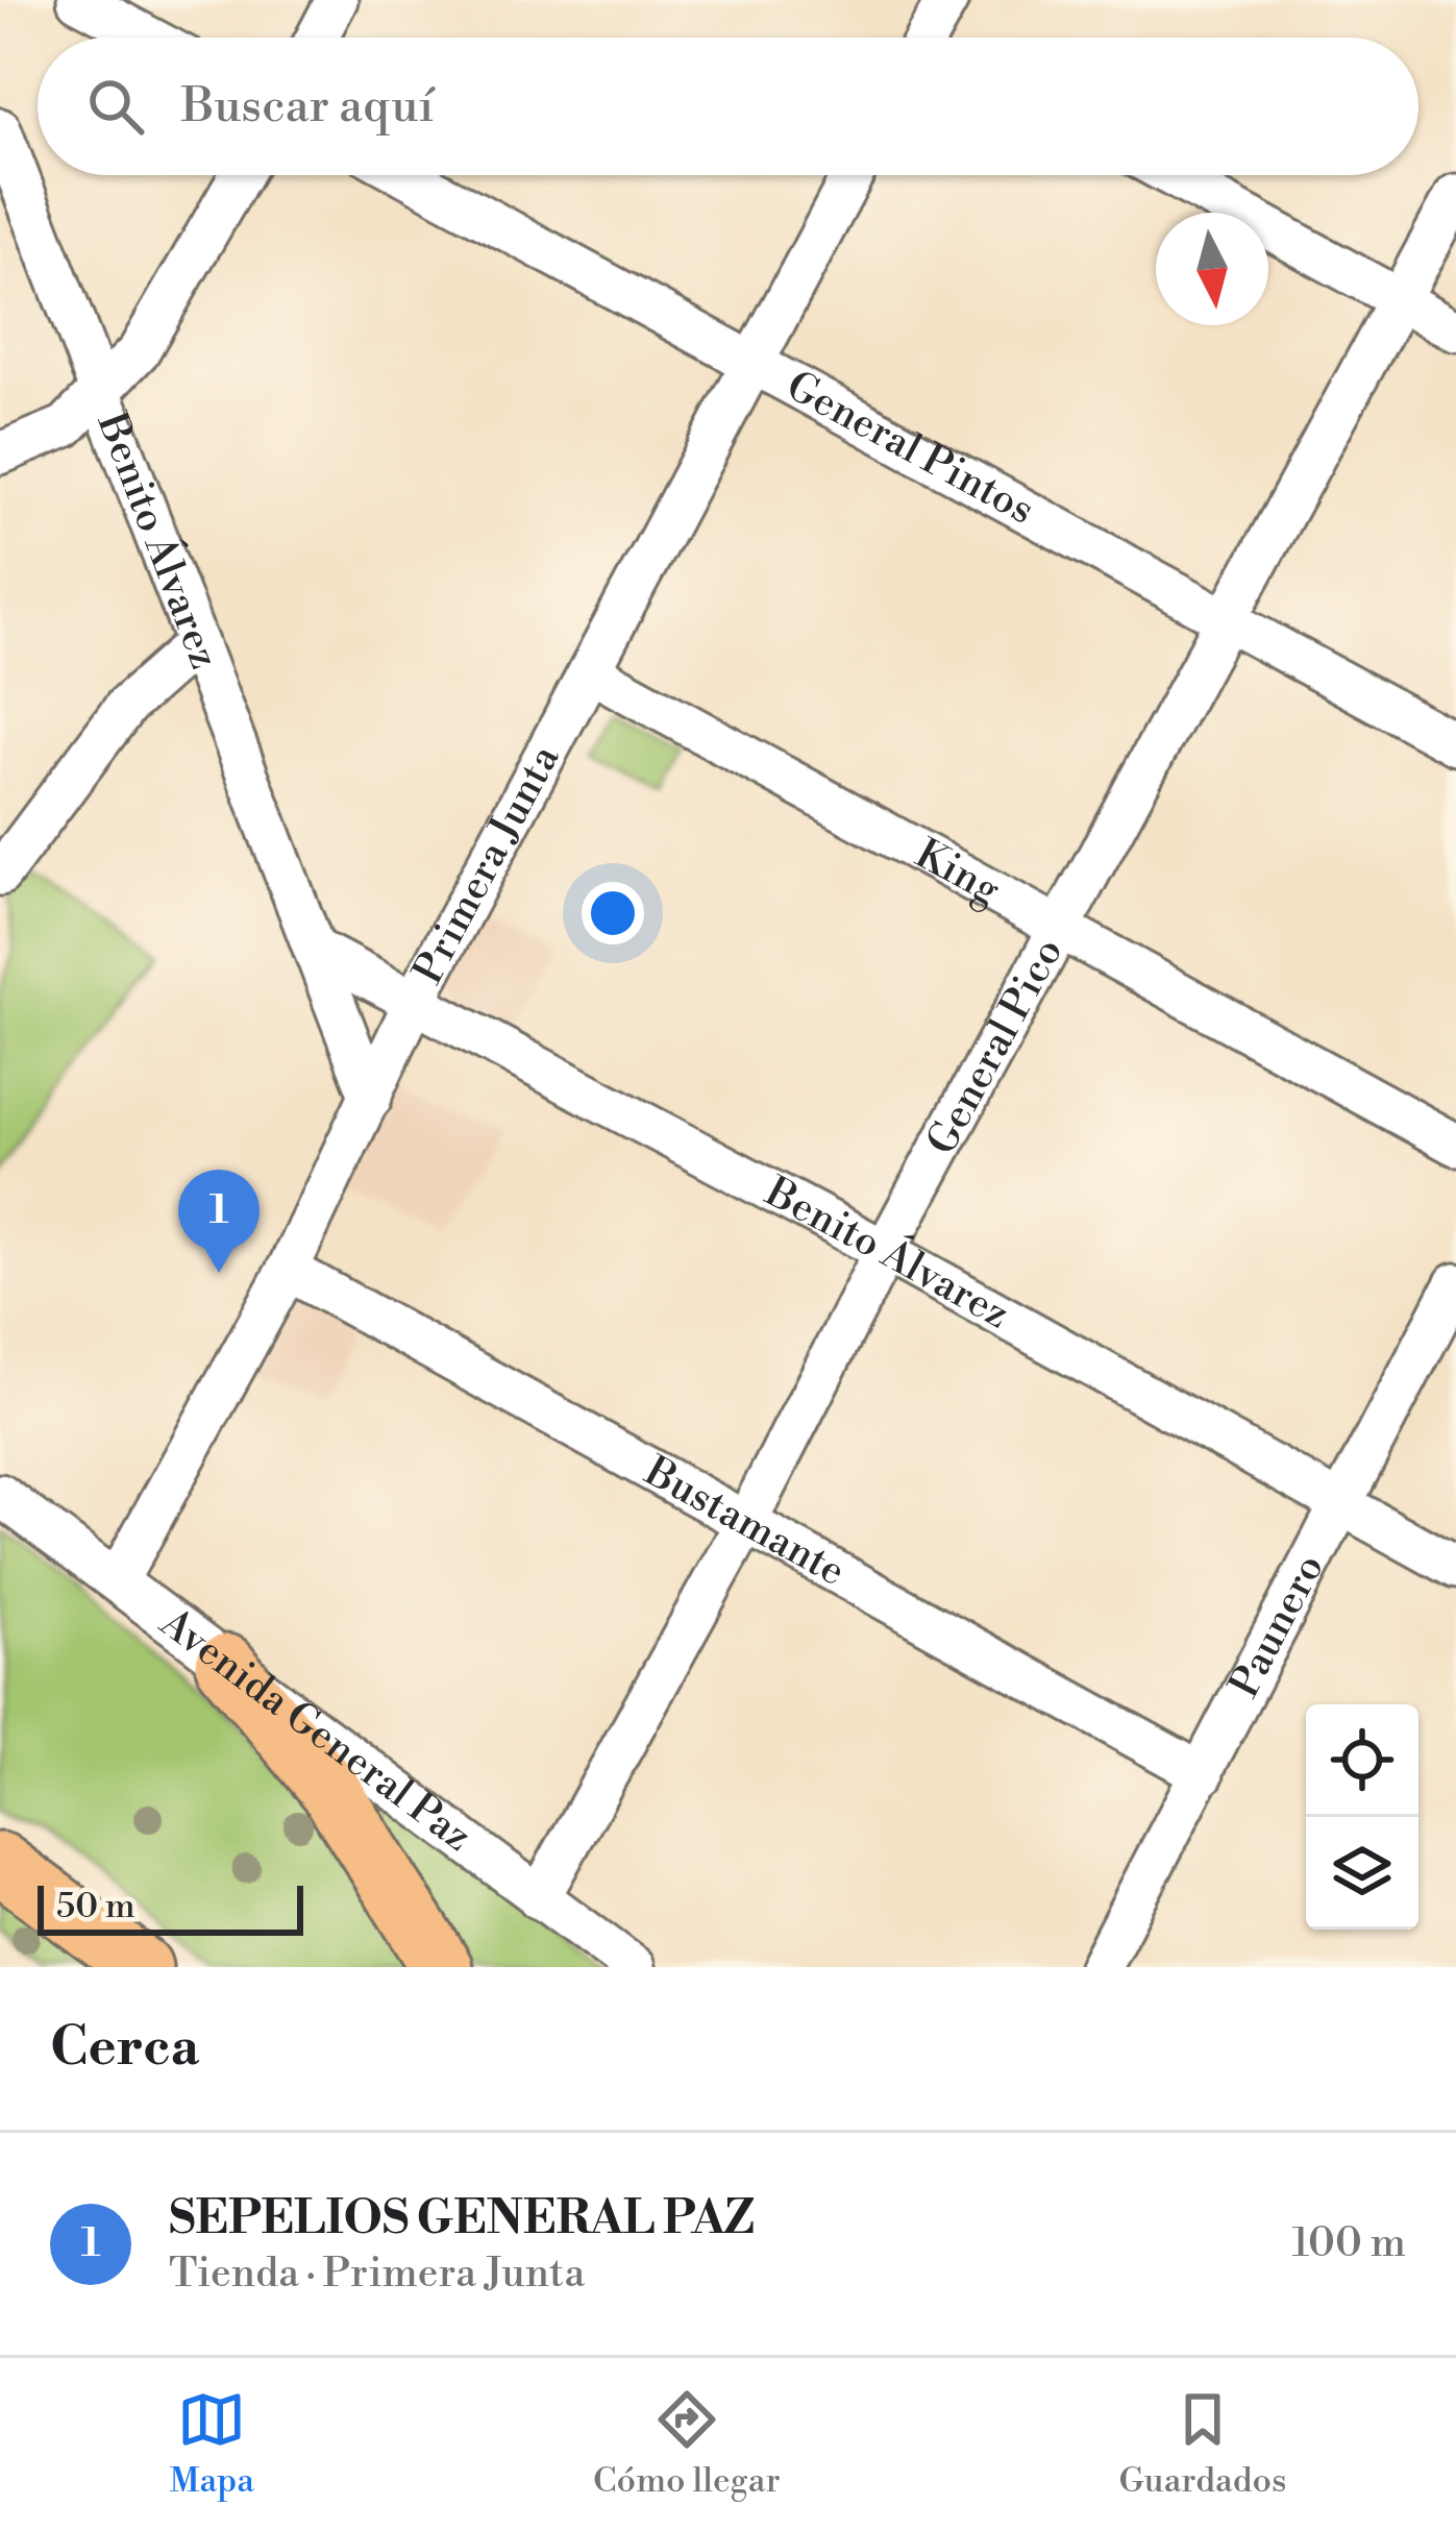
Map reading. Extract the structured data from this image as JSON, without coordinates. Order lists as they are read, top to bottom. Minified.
{"streets":{"street":["General Pintos","Benito Álvarez","Primera Junta","King","General Pico","Bustamante","Paunero","Avenida General Paz"]},"crossings":[["General Pintos","Primera Junta"],["General Pintos","General Pico"],["Benito Álvarez","Primera Junta"],["Benito Álvarez","General Pico"],["Benito Álvarez","Paunero"],["Primera Junta","King"],["Primera Junta","Bustamante"],["Primera Junta","Avenida General Paz"],["King","General Pico"],["General Pico","Bustamante"],["General Pico","Avenida General Paz"],["Bustamante","Paunero"]],"scale_bar":"50 m","north":"bottom","page":{"search":"Buscar aquí","pins":"1","scale":"50 m","heading":"Cerca","list":[{"mark":"1","name":"SEPELIOS GENERAL PAZ","note":"Tienda · Primera Junta","value":"100 m"}],"nav":["Mapa","Cómo llegar","Guardados"]}}
